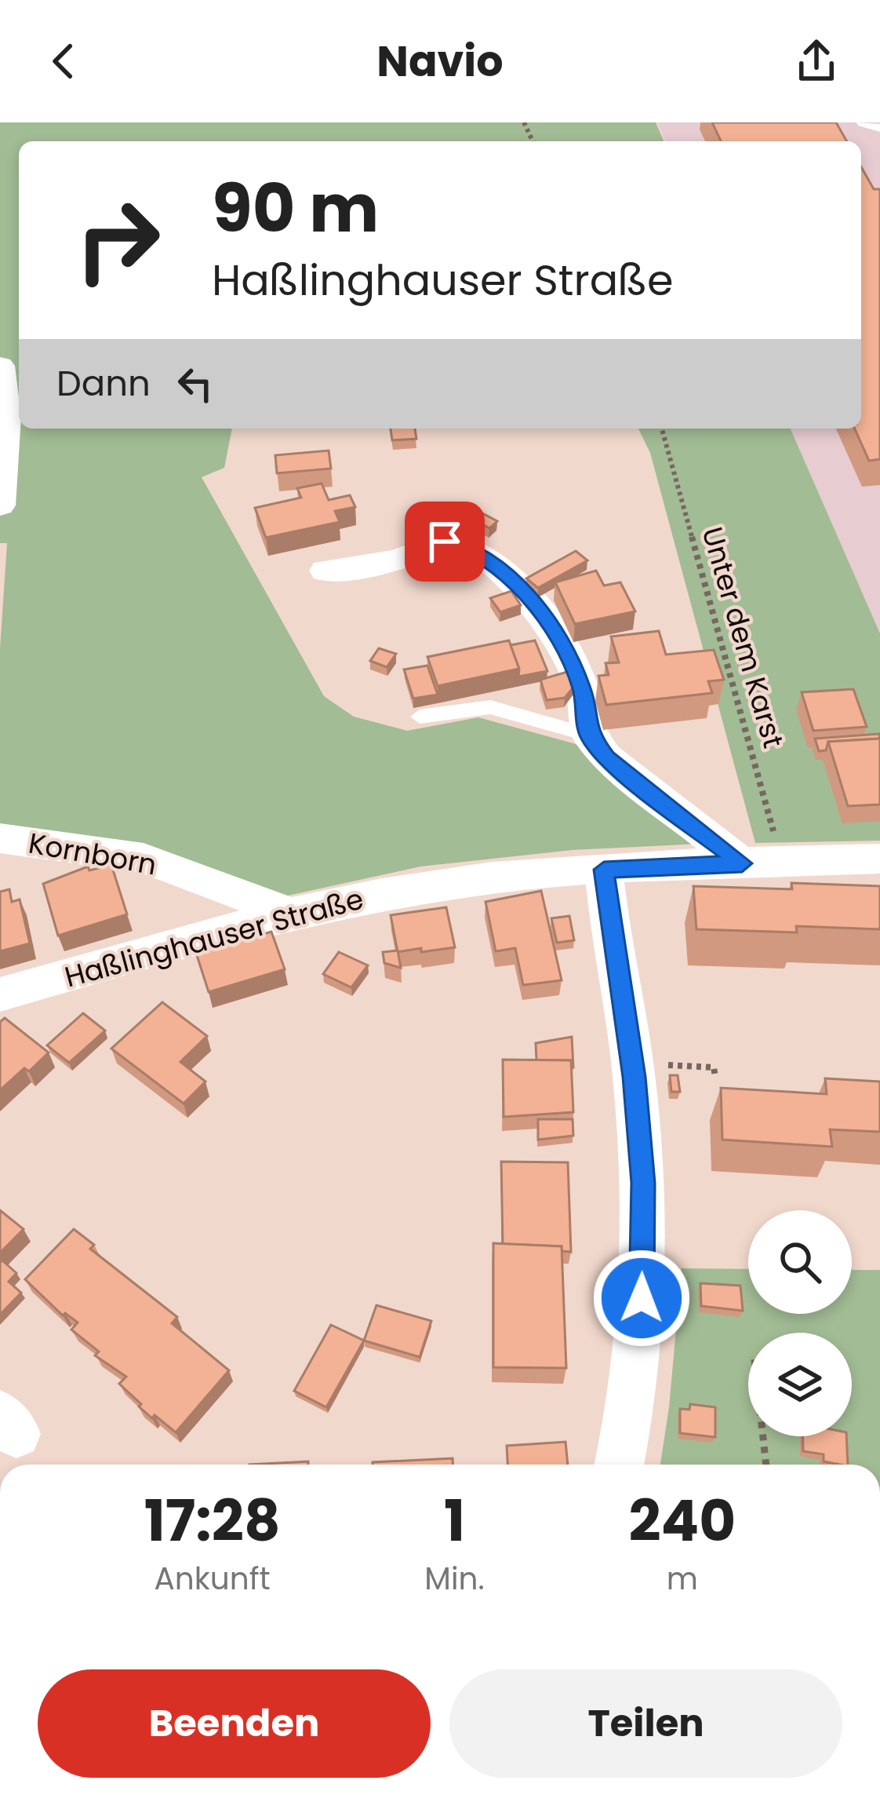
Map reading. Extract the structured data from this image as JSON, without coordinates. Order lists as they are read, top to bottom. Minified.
{"streets":{"street":["Kornborn","Haßlinghauser Straße"],"path":["Unter dem Karst"]},"crossings":[["Unter dem Karst","Haßlinghauser Straße"],["Kornborn","Haßlinghauser Straße"]],"page":{"header":"Navio","turn":["90 m","Haßlinghauser Straße"],"then":"Dann","eta":["17:28","Ankunft","1","Min.","240","m"],"buttons":["Beenden","Teilen"]}}
